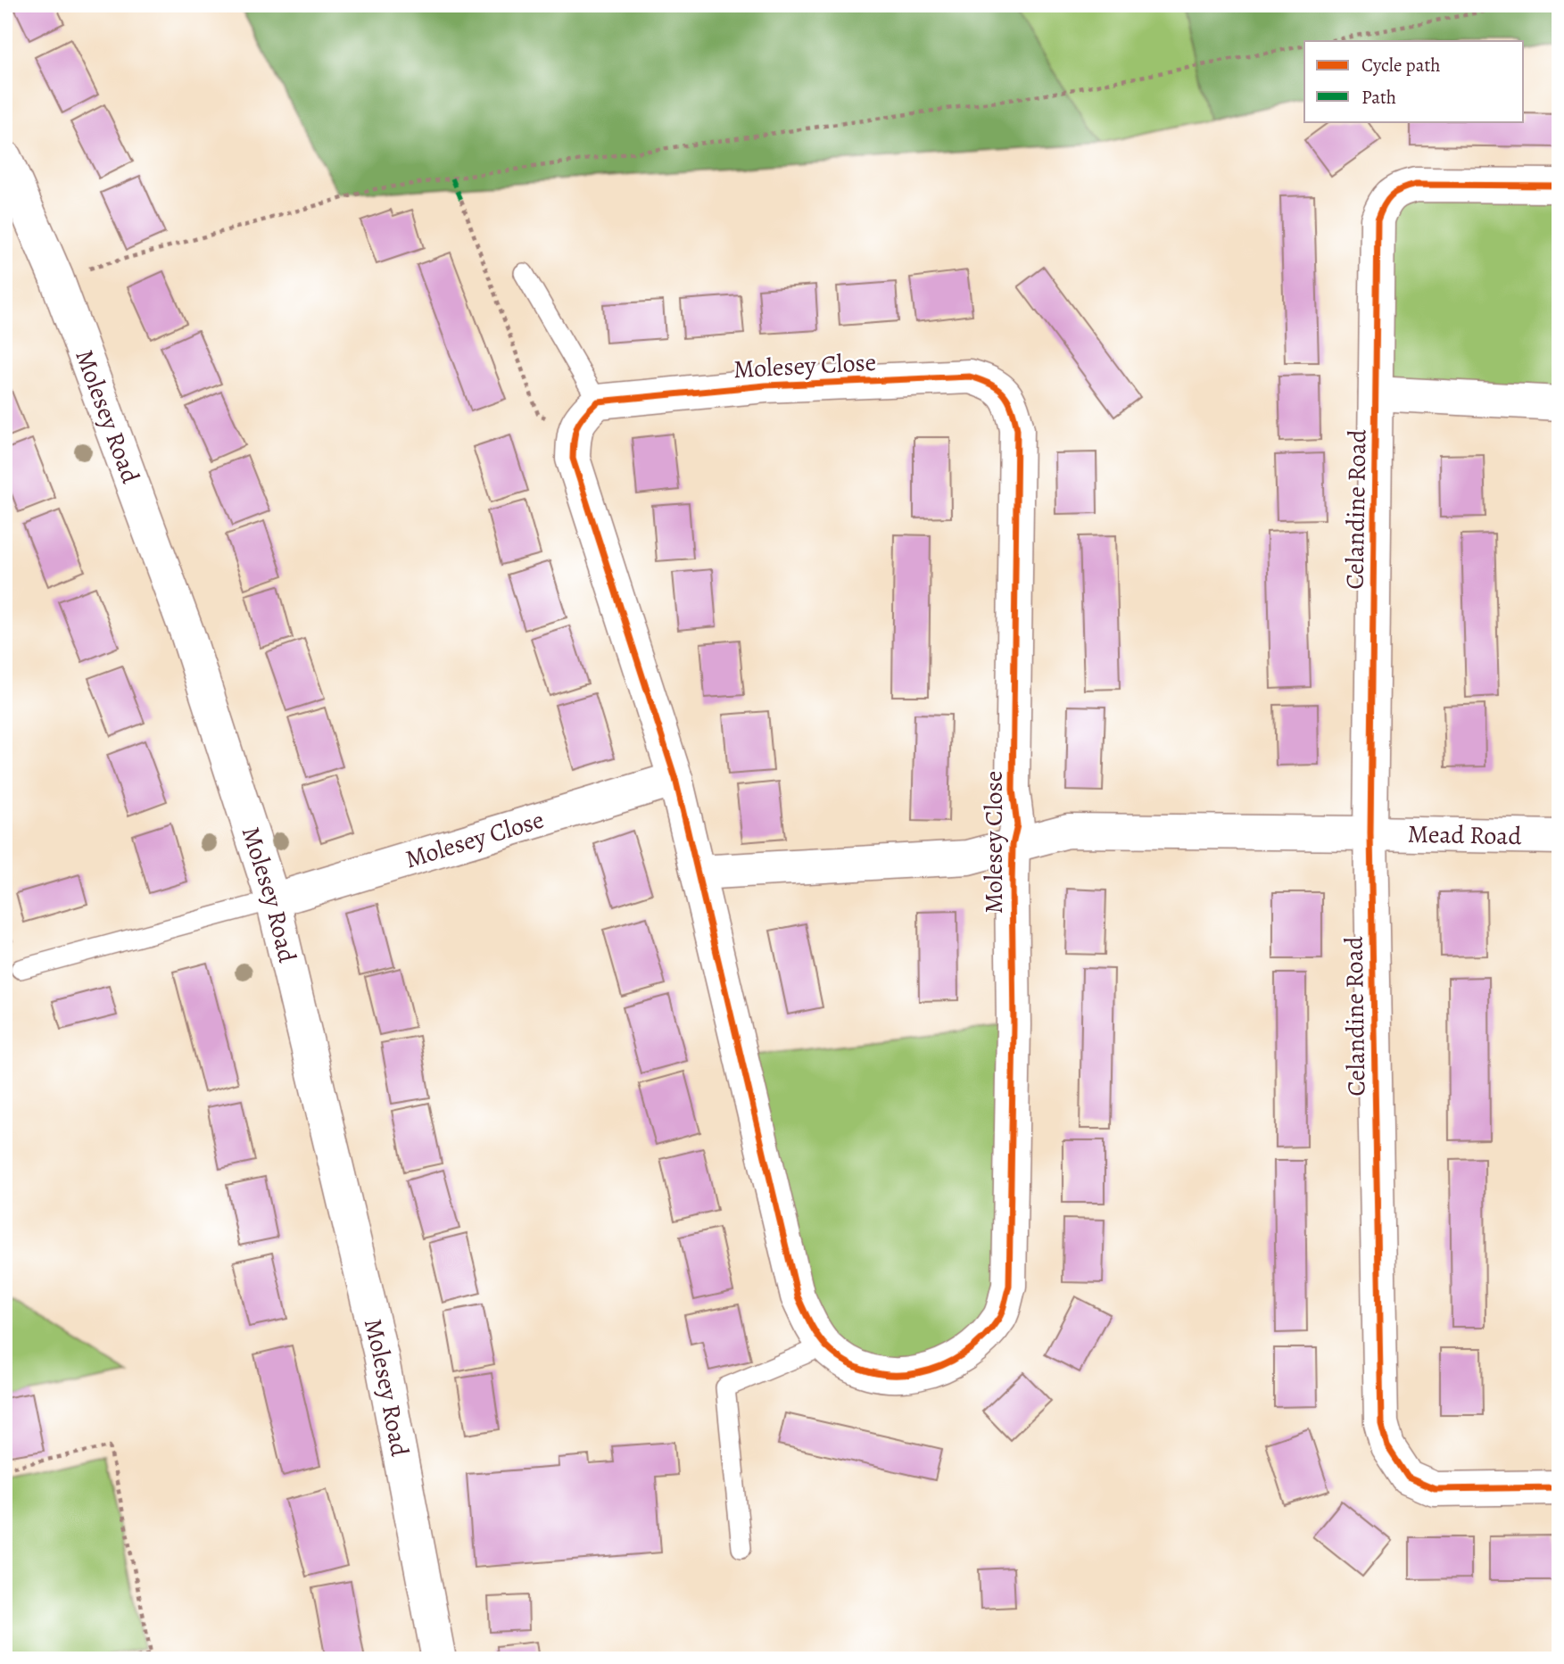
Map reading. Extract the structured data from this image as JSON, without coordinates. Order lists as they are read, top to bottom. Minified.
{"streets":{"street":["Molesey Close","Molesey Road","Celandine Road","Mead Road"]},"crossings":[["Molesey Close","Molesey Road"],["Molesey Close","Mead Road"],["Celandine Road","Mead Road"]],"legend":["Cycle path","Path"]}
